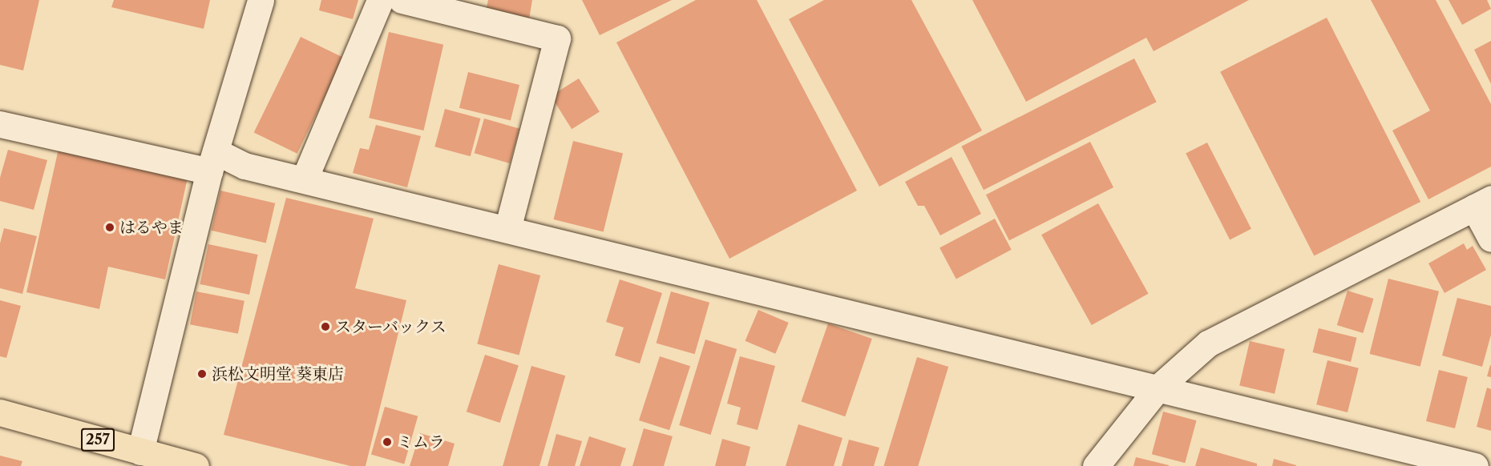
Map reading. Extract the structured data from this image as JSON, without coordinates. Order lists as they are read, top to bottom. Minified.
{"streets":{"highway":["257"]},"places":["はるやま","スターバックス","浜松文明堂 葵東店","ミムラ"]}
